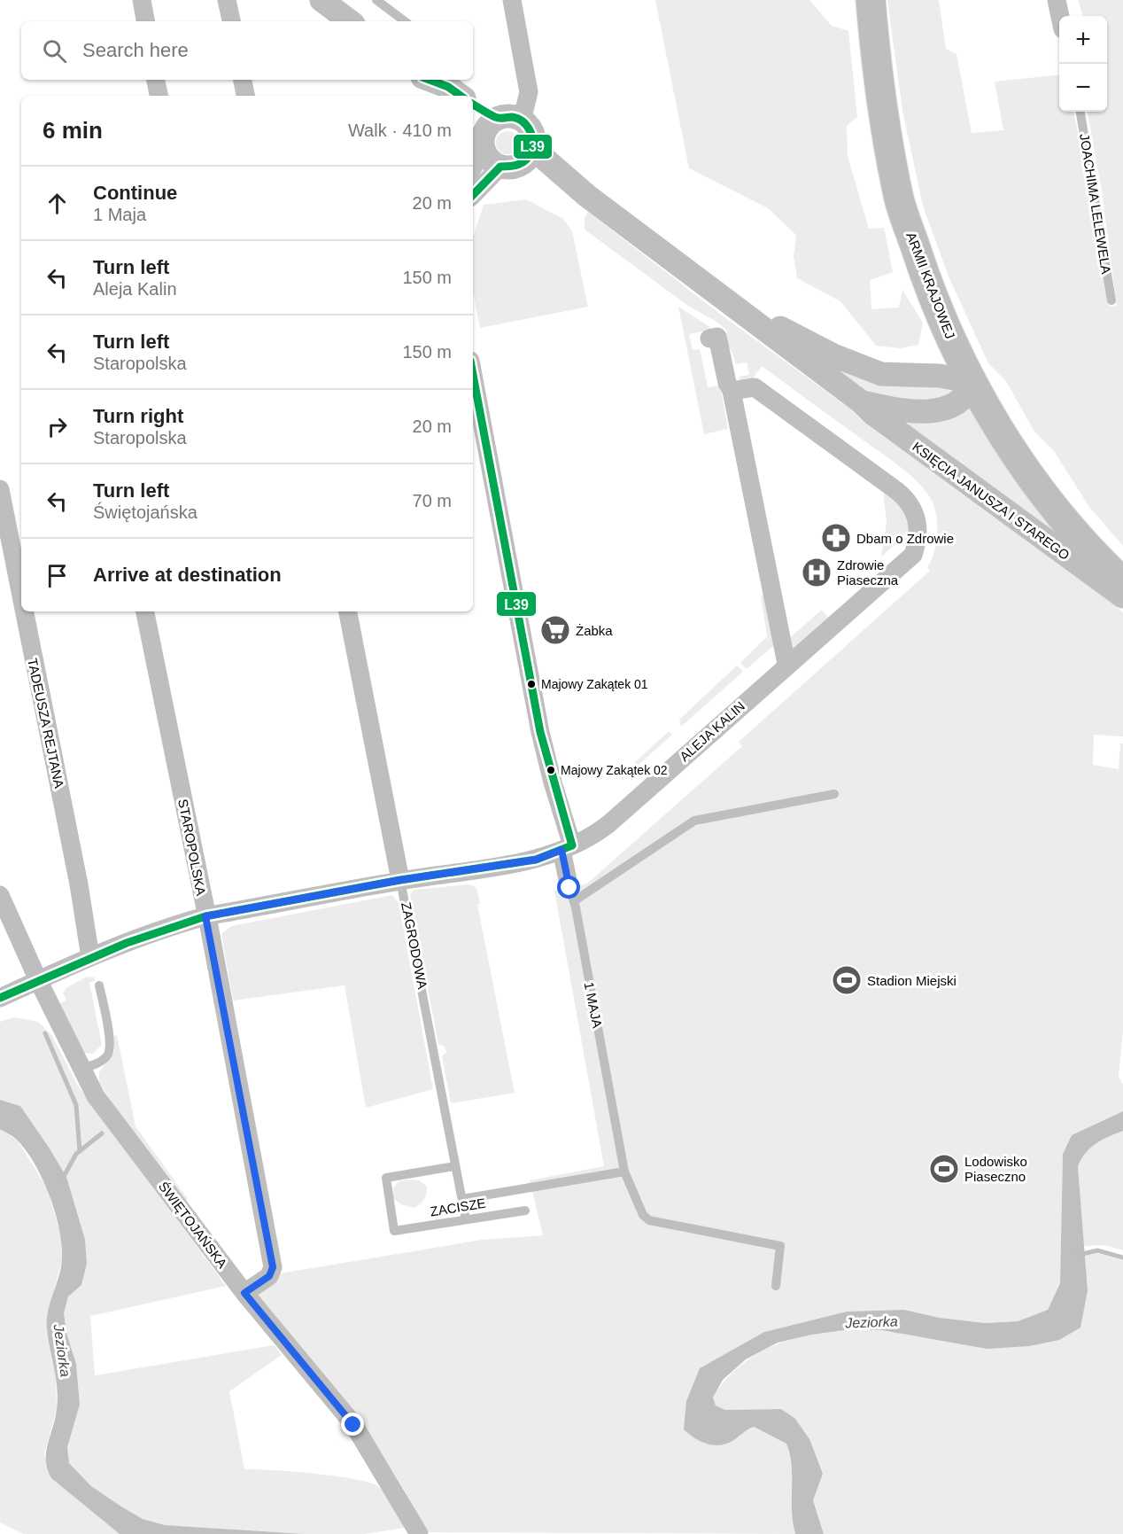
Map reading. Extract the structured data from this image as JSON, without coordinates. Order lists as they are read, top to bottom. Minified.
{"streets":{"main road":["ARMII KRAJOWEJ"],"street":["KSIĘCIA JANUSZA I STAREGO","TADEUSZA REJTANA","ALEJA KALIN","STAROPOLSKA","ZAGRODOWA","1 MAJA","ŚWIĘTOJAŃSKA"],"lane":["JOACHIMA LELEWELA","ZACISZE"]},"crossings":[["ARMII KRAJOWEJ","KSIĘCIA JANUSZA I STAREGO"],["TADEUSZA REJTANA","ALEJA KALIN"],["ALEJA KALIN","STAROPOLSKA"],["ALEJA KALIN","ZAGRODOWA"],["ALEJA KALIN","1 MAJA"],["ALEJA KALIN","ŚWIĘTOJAŃSKA"],["STAROPOLSKA","ŚWIĘTOJAŃSKA"],["ZAGRODOWA","ZACISZE"]],"water":["Jeziorka"],"places":{"pharmacy":["Dbam o Zdrowie"],"hospital":["Zdrowie Piaseczna"],"supermarket":["Żabka"],"other":["Majowy Zakątek 01","Majowy Zakątek 02"],"sports":["Stadion Miejski","Lodowisko Piaseczno"]},"lines":["transit line L39"],"page":{"map_buttons":["+","−"],"search":"Search here","heading":["6 min","Walk · 410 m"],"list":[["Continue","1 Maja","20 m"],["Turn left","Aleja Kalin","150 m"],["Turn left","Staropolska","150 m"],["Turn right","Staropolska","20 m"],["Turn left","Świętojańska","70 m"],"Arrive at destination"]}}
